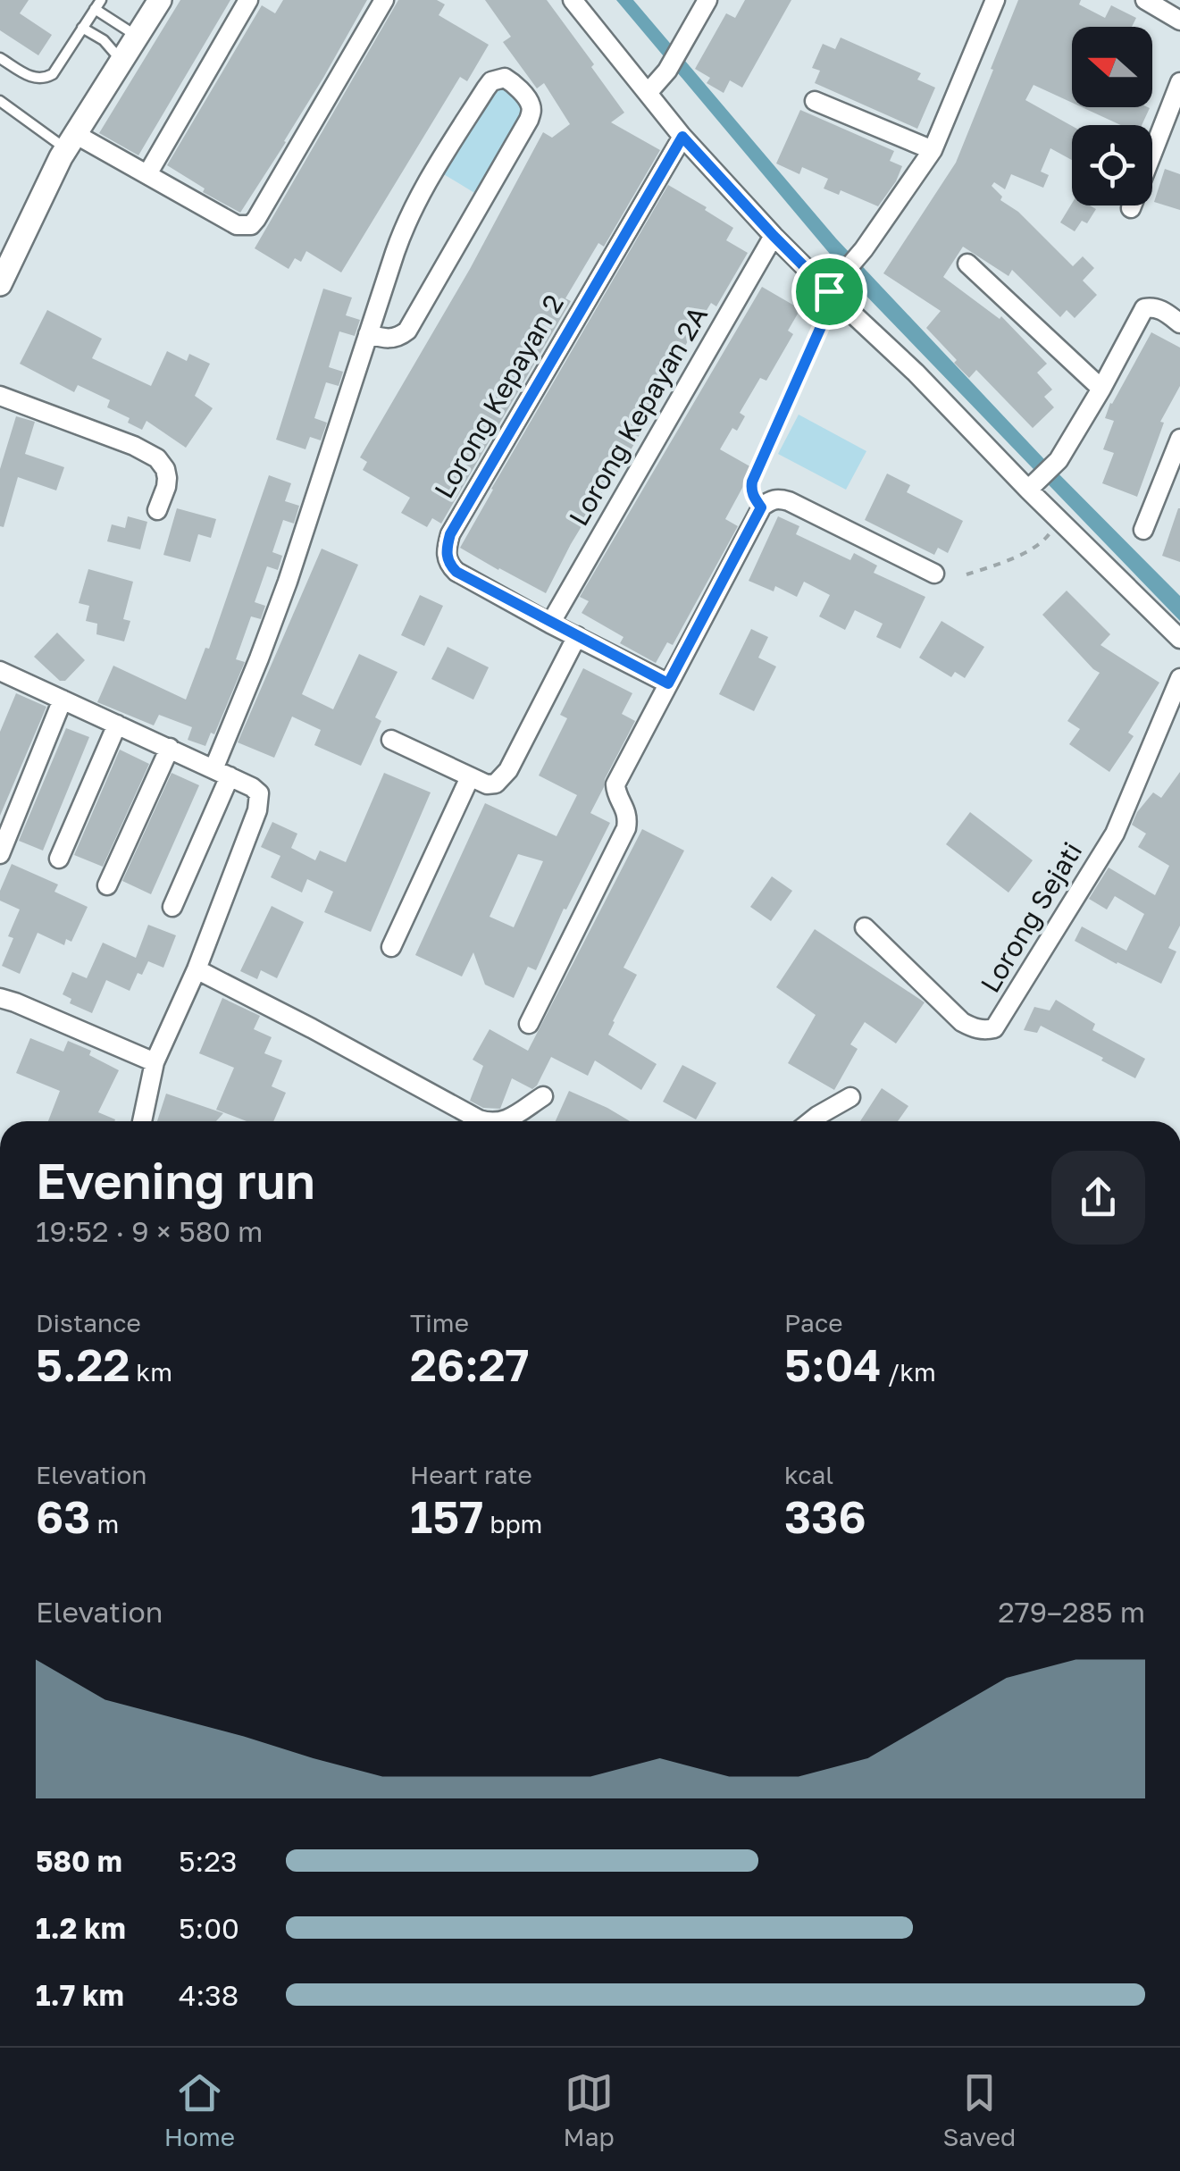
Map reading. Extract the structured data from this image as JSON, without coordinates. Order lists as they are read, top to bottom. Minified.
{"streets":{"street":["Lorong Kepayan 2","Lorong Kepayan 2A","Lorong Sejati"]},"crossings":[["Lorong Kepayan 2","Lorong Kepayan 2A"]],"north":"left","page":{"heading":["Evening run","19:52 · 9 × 580 m"],"stats":[["Distance","5.22 km"],["Time","26:27"],["Pace","5:04 /km"],["Elevation","63 m"],["Heart rate","157 bpm"],["kcal","336"]],"chart":["Elevation","279–285 m"],"list":[{"name":"580 m","note":"5:23"},{"name":"1.2 km","note":"5:00"},{"name":"1.7 km","note":"4:38"}],"tabs":["Home","Map","Saved"]}}
